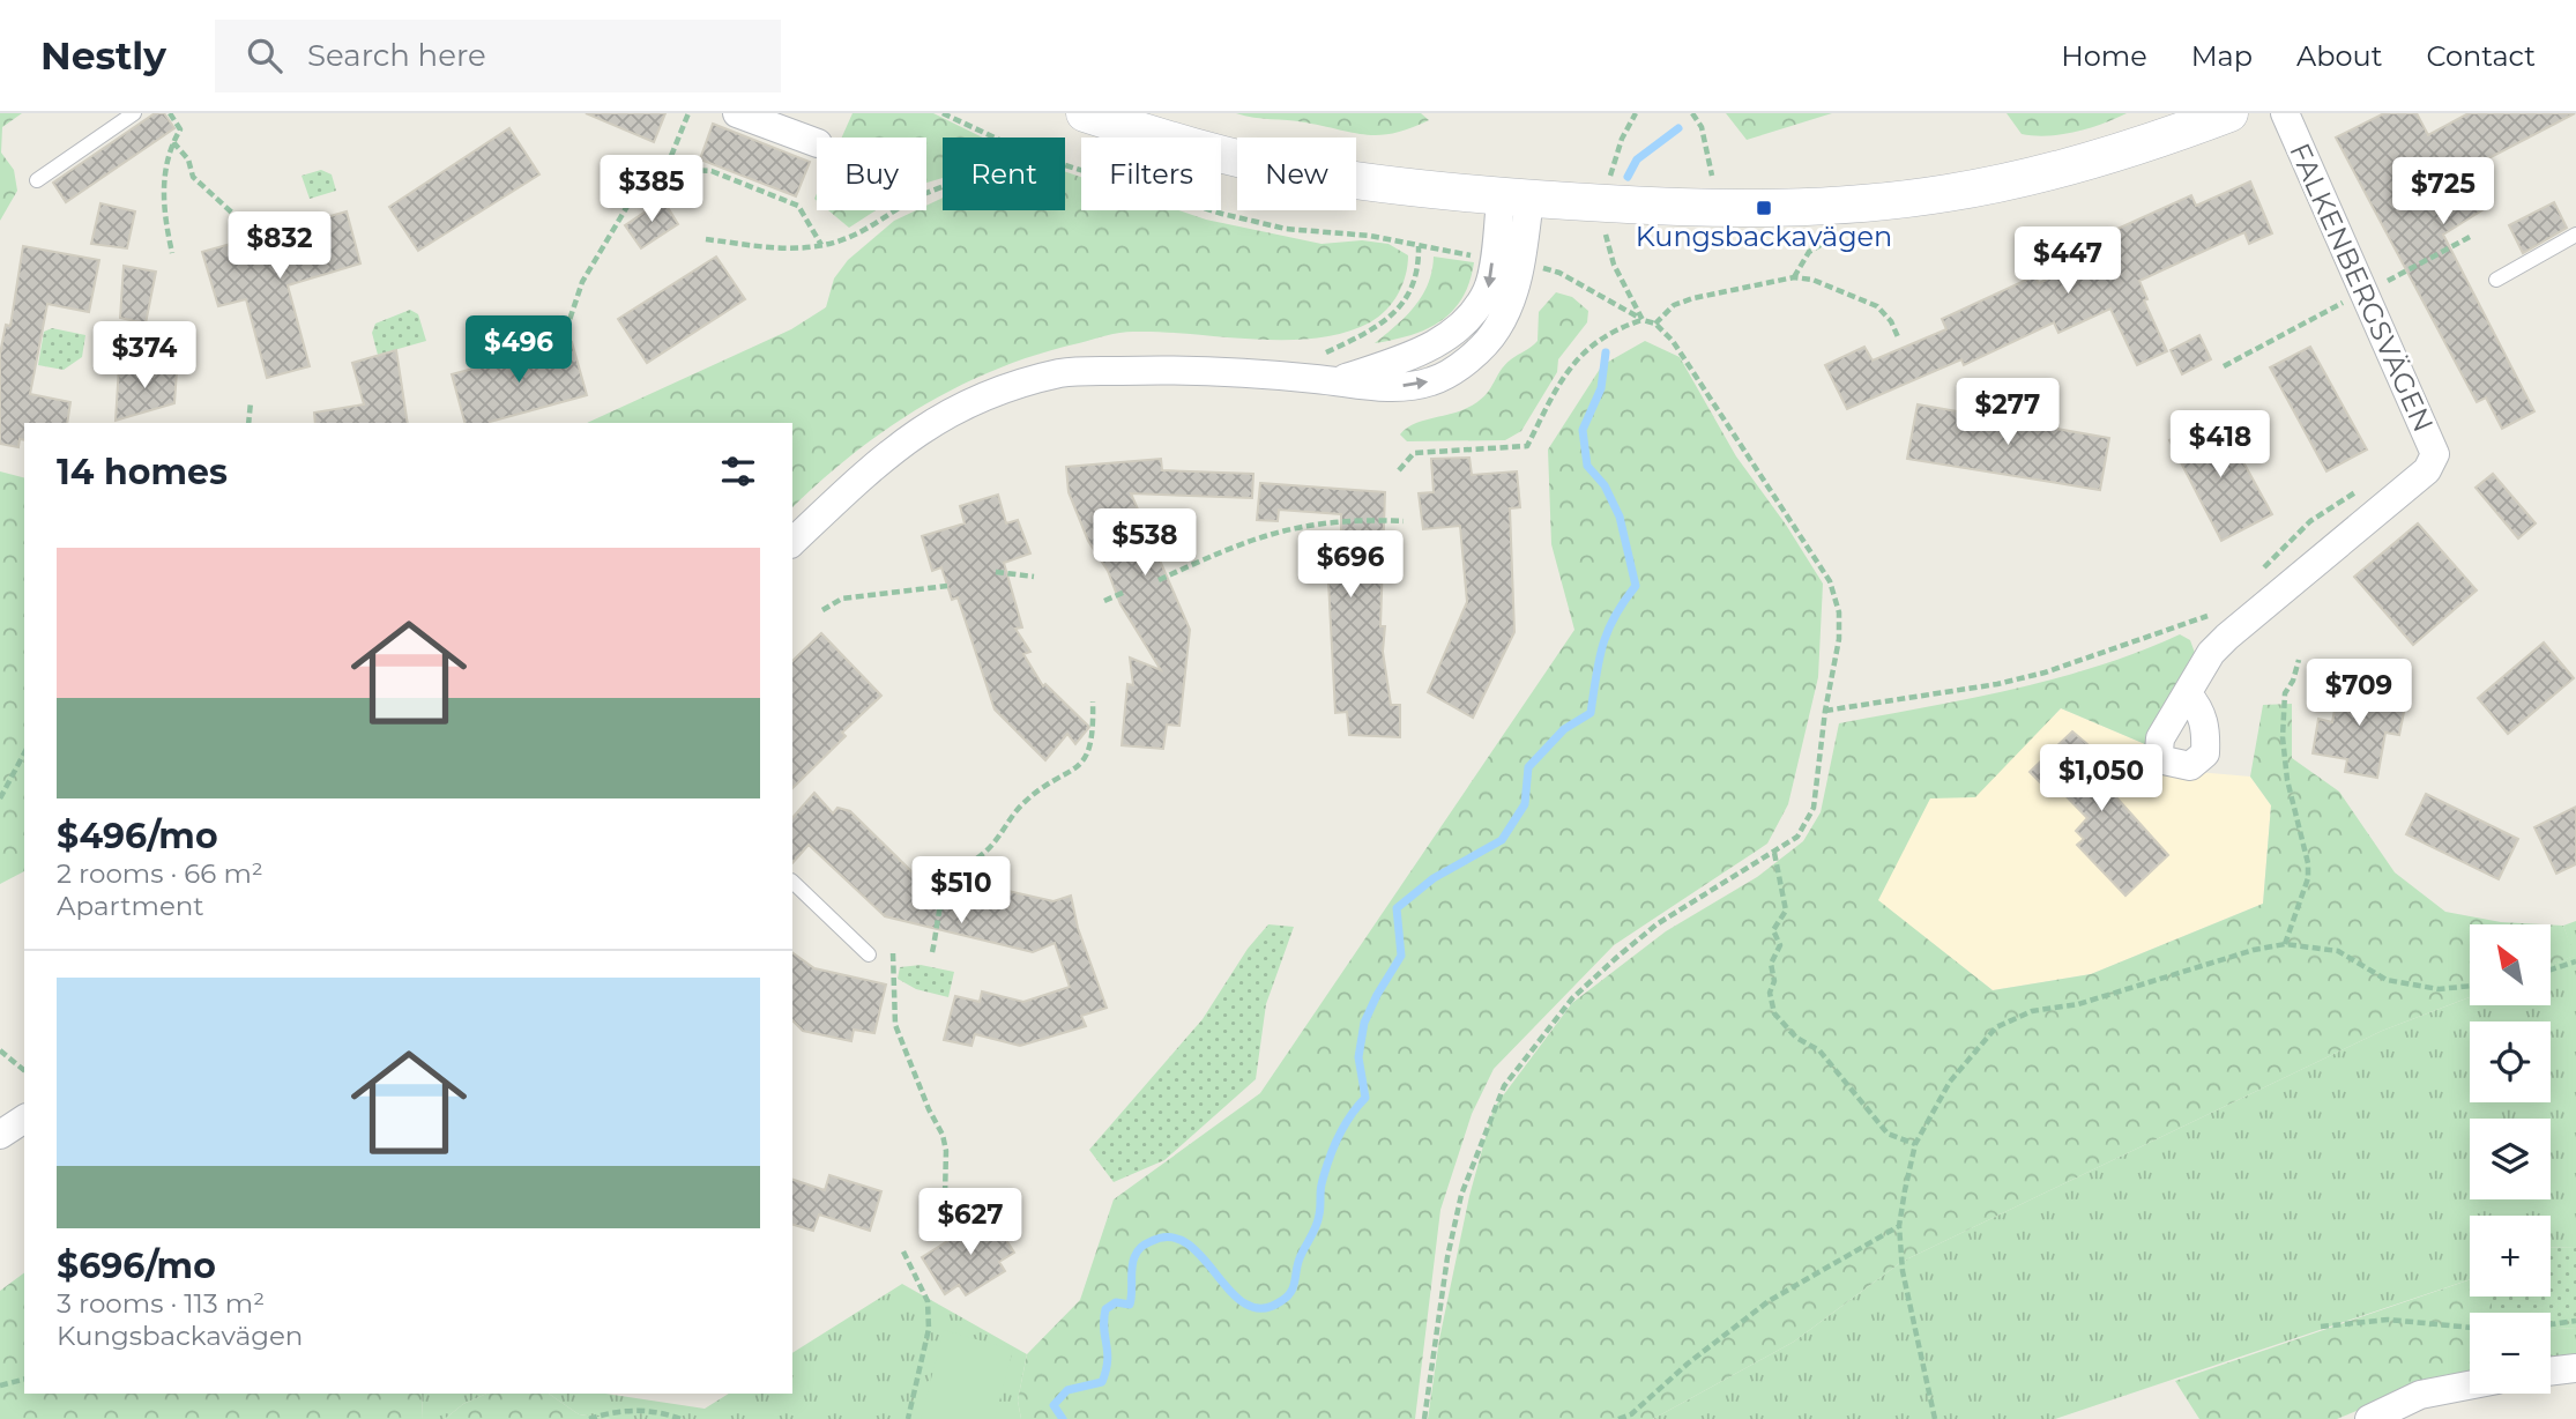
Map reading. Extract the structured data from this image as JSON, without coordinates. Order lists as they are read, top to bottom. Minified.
{"streets":{"street":["FALKENBERGSVÄGEN"]},"places":{"transit":["Kungsbackavägen"]},"north":"top left","page":{"header":"Nestly","search":"Search here","nav":["Home","Map","About","Contact"],"chip":["Buy","Rent","Filters","New"],"price":["$385","$725","$832","$447","$496","$374","$277","$418","$538","$696","$709","$1,050","$510","$627"],"heading":"14 homes","list":[{"name":"$496/mo","note":"2 rooms · 66 m² · Apartment"},{"name":"$696/mo","note":"3 rooms · 113 m² · Kungsbackavägen"}],"map_buttons":["+","−"]}}
